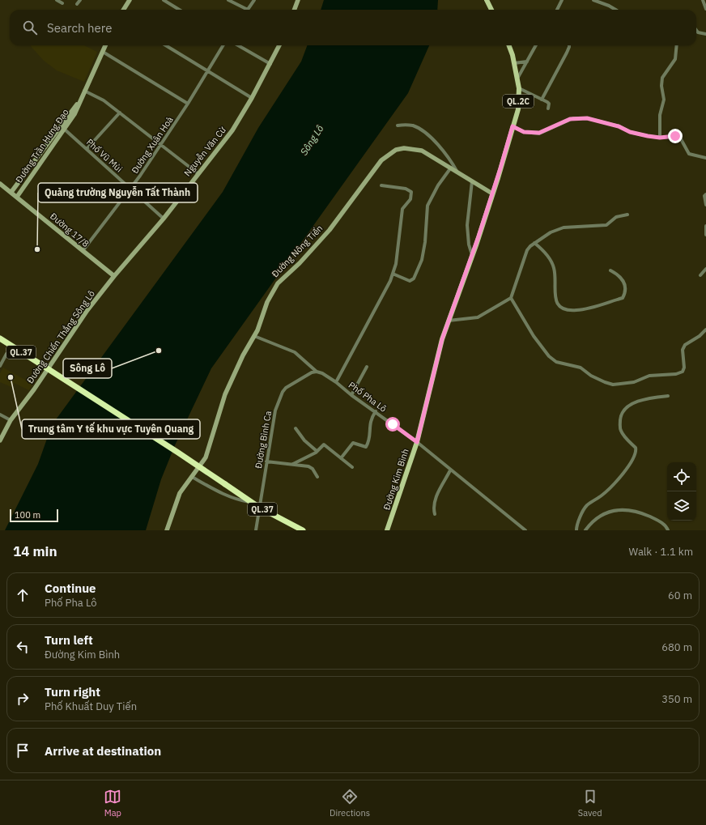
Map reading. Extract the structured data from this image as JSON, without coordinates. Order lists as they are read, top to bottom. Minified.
{"streets":{"highway":["QL.37"],"main road":["QL.2C","Đường Kim Bình"],"street":["Đường Xuân Hoà","Đường Trần Hưng Đạo","Nguyễn Văn Cừ","Phố Vũ Mùi","Đường 17/8","Đường Nông Tiến","Đường Chiến Thắng Sông Lô","Phố Pha Lô","Đường Bình Ca"]},"crossings":[["Đường Xuân Hoà","Phố Vũ Mùi"],["Đường Xuân Hoà","Đường 17/8"],["Đường Trần Hưng Đạo","Phố Vũ Mùi"],["Đường Trần Hưng Đạo","Đường 17/8"],["Nguyễn Văn Cừ","Phố Vũ Mùi"],["Nguyễn Văn Cừ","Đường 17/8"],["Nguyễn Văn Cừ","Đường Chiến Thắng Sông Lô"],["Đường 17/8","Đường Chiến Thắng Sông Lô"],["Đường Nông Tiến","Phố Pha Lô"],["Đường Nông Tiến","Đường Kim Bình"],["QL.37","Đường Bình Ca"],["Phố Pha Lô","Đường Bình Ca"],["Phố Pha Lô","Đường Kim Bình"]],"water":["Sông Lô"],"places":["Quảng trường Nguyễn Tất Thành","Sông Lô","Trung tâm Y tế khu vực Tuyên Quang"],"scale_bar":"100 m","page":{"search":"Search here","scale":"100 m","heading":["14 min","Walk · 1.1 km"],"list":[["Continue","Phố Pha Lô","60 m"],["Turn left","Đường Kim Bình","680 m"],["Turn right","Phố Khuất Duy Tiến","350 m"],"Arrive at destination"],"nav":["Map","Directions","Saved"]}}
